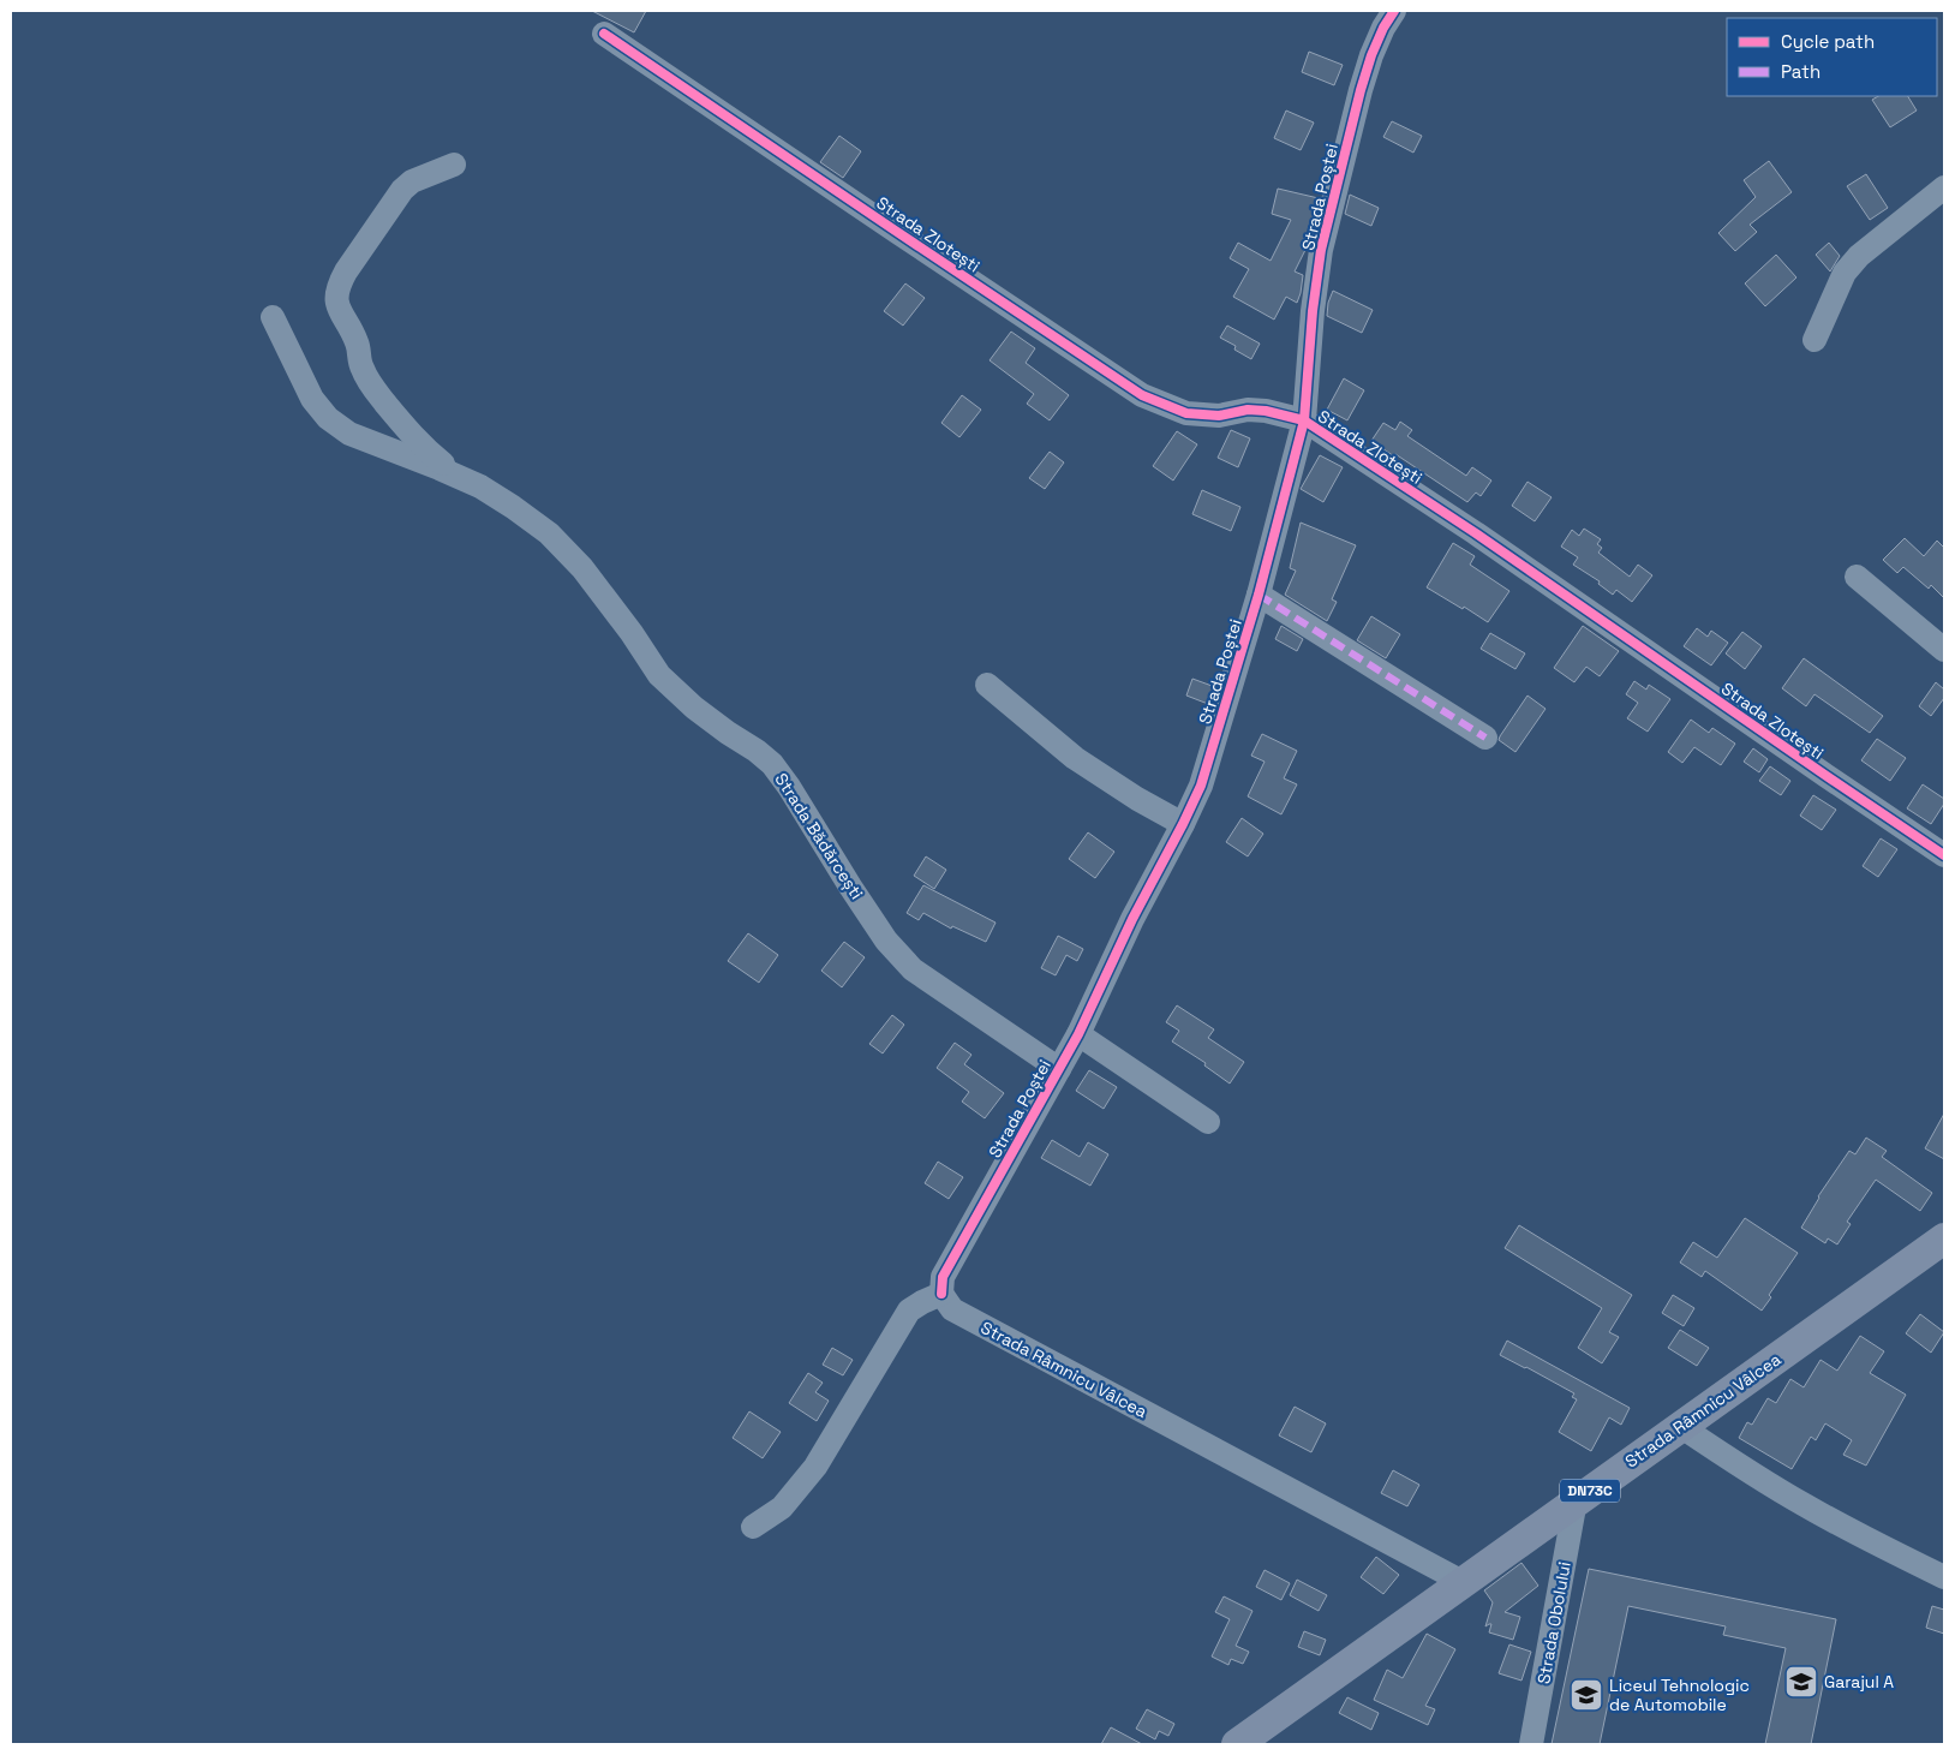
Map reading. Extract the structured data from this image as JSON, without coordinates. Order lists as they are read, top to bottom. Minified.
{"streets":{"main road":["Strada Râmnicu Vâlcea","DN73C"],"street":["Strada Poștei","Strada Zlotești","Strada Bădărcești","Strada Obolului"]},"crossings":[["Strada Poștei","Strada Zlotești"],["Strada Poștei","Strada Bădărcești"],["Strada Poștei","Strada Râmnicu Vâlcea"],["Strada Râmnicu Vâlcea","Strada Obolului"]],"places":{"school or university":["Garajul A","Liceul Tehnologic de Automobile"]},"legend":["Cycle path","Path"]}
